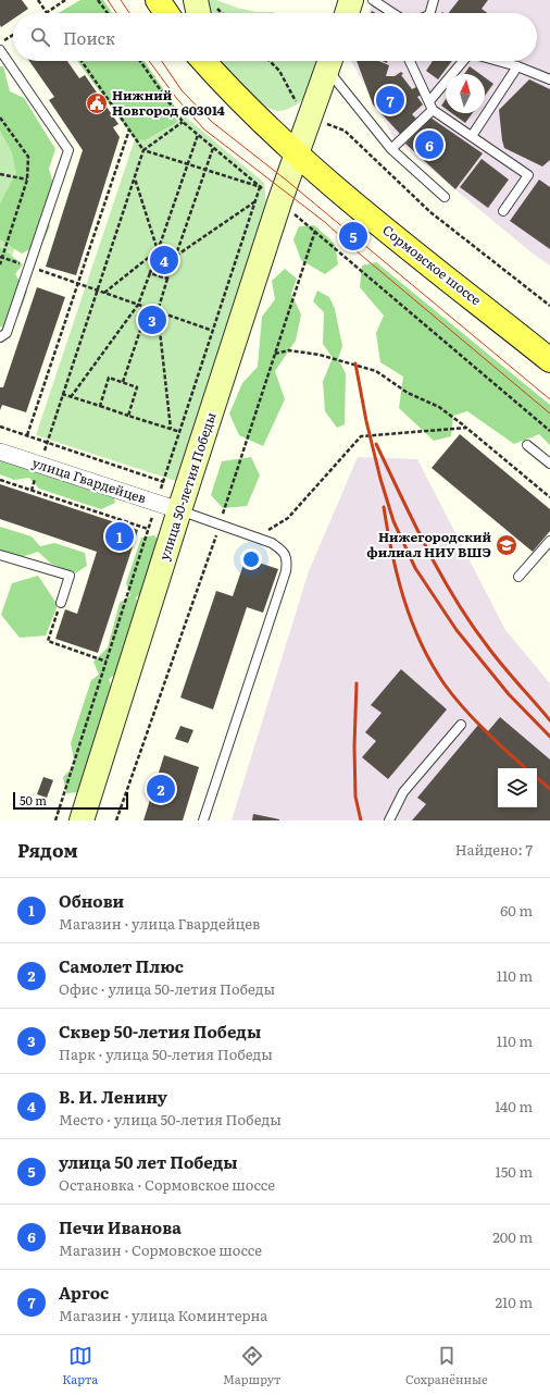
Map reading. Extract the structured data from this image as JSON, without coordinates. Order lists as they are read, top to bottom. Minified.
{"streets":{"main road":["Сормовское шоссе"],"street":["улица Гвардейцев","улица 50-летия Победы"]},"crossings":[["Сормовское шоссе","улица 50-летия Победы"],["улица Гвардейцев","улица 50-летия Победы"]],"places":{"public building":["Нижний Новгород 603014"],"school or university":["Нижегородский филиал НИУ ВШЭ"]},"scale_bar":"50 m","north":"top","page":{"search":"Поиск","pins":["7","6","5","4","3","1","2"],"scale":"50 m","heading":["Рядом","Найдено: 7"],"list":[{"mark":"1","name":"Обнови","note":"Магазин · улица Гвардейцев","value":"60 m"},{"mark":"2","name":"Самолет Плюс","note":"Офис · улица 50-летия Победы","value":"110 m"},{"mark":"3","name":"Сквер 50-летия Победы","note":"Парк · улица 50-летия Победы","value":"110 m"},{"mark":"4","name":"В. И. Ленину","note":"Место · улица 50-летия Победы","value":"140 m"},{"mark":"5","name":"улица 50 лет Победы","note":"Остановка · Сормовское шоссе","value":"150 m"},{"mark":"6","name":"Печи Иванова","note":"Магазин · Сормовское шоссе","value":"200 m"},{"mark":"7","name":"Аргос","note":"Магазин · улица Коминтерна","value":"210 m"}],"nav":["Карта","Маршрут","Сохранённые"]}}
